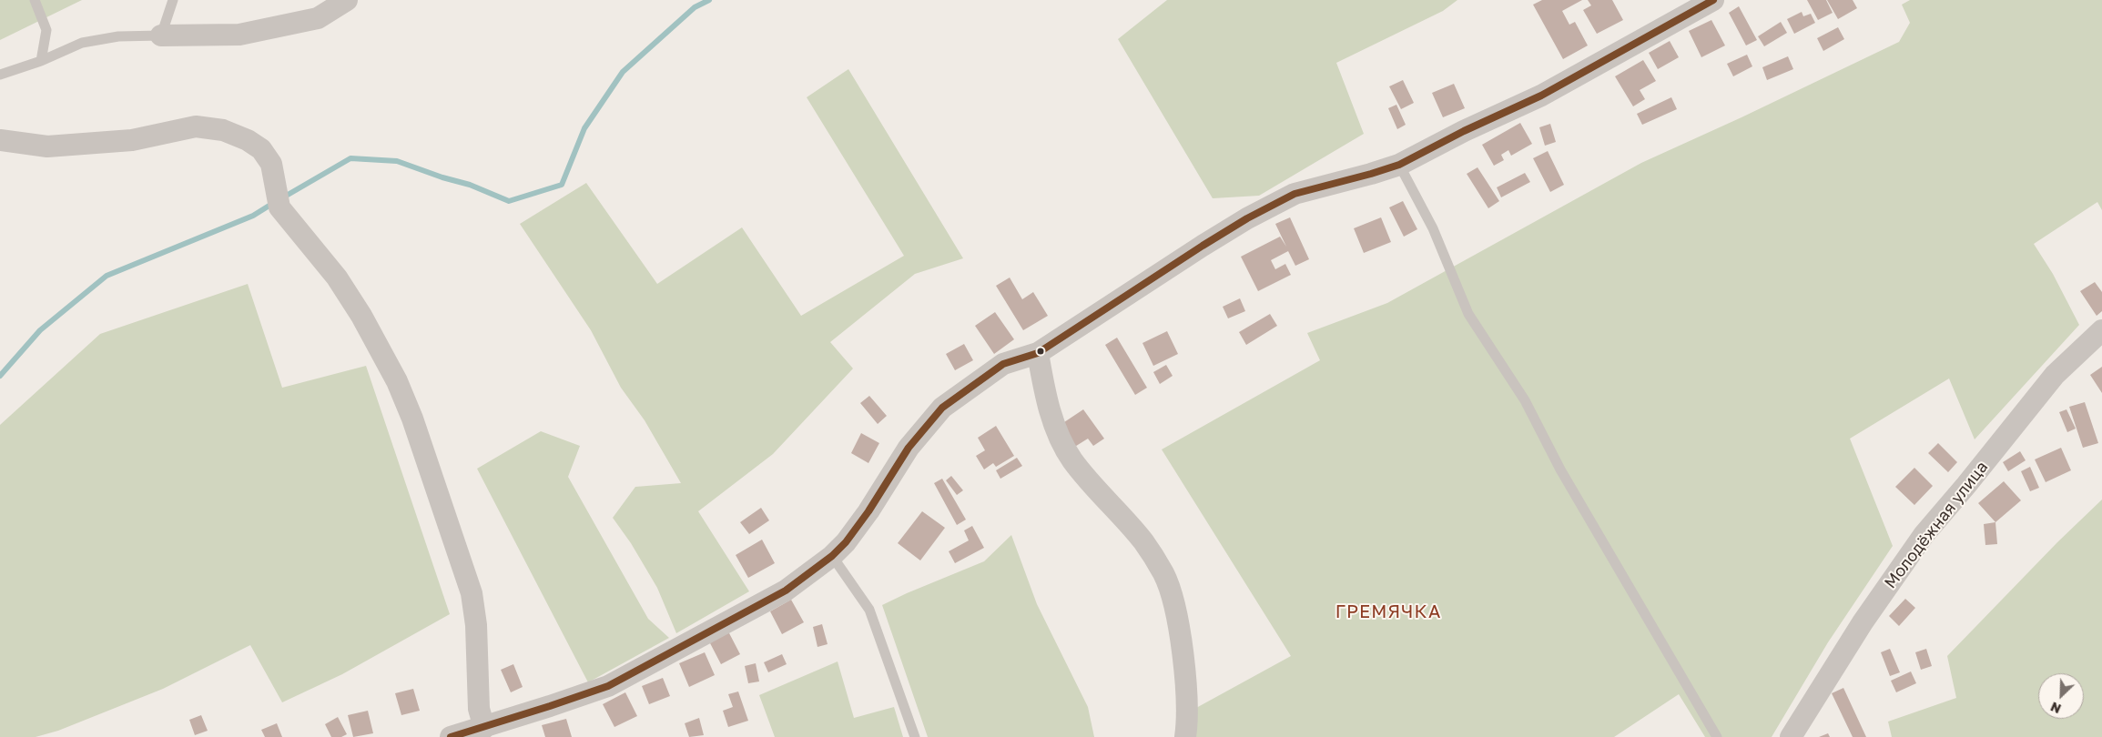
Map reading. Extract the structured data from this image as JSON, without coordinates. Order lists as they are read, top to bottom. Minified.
{"streets":{"street":["Молодёжная улица"]},"districts":["ГРЕМЯЧКА"],"north":"bottom left"}
